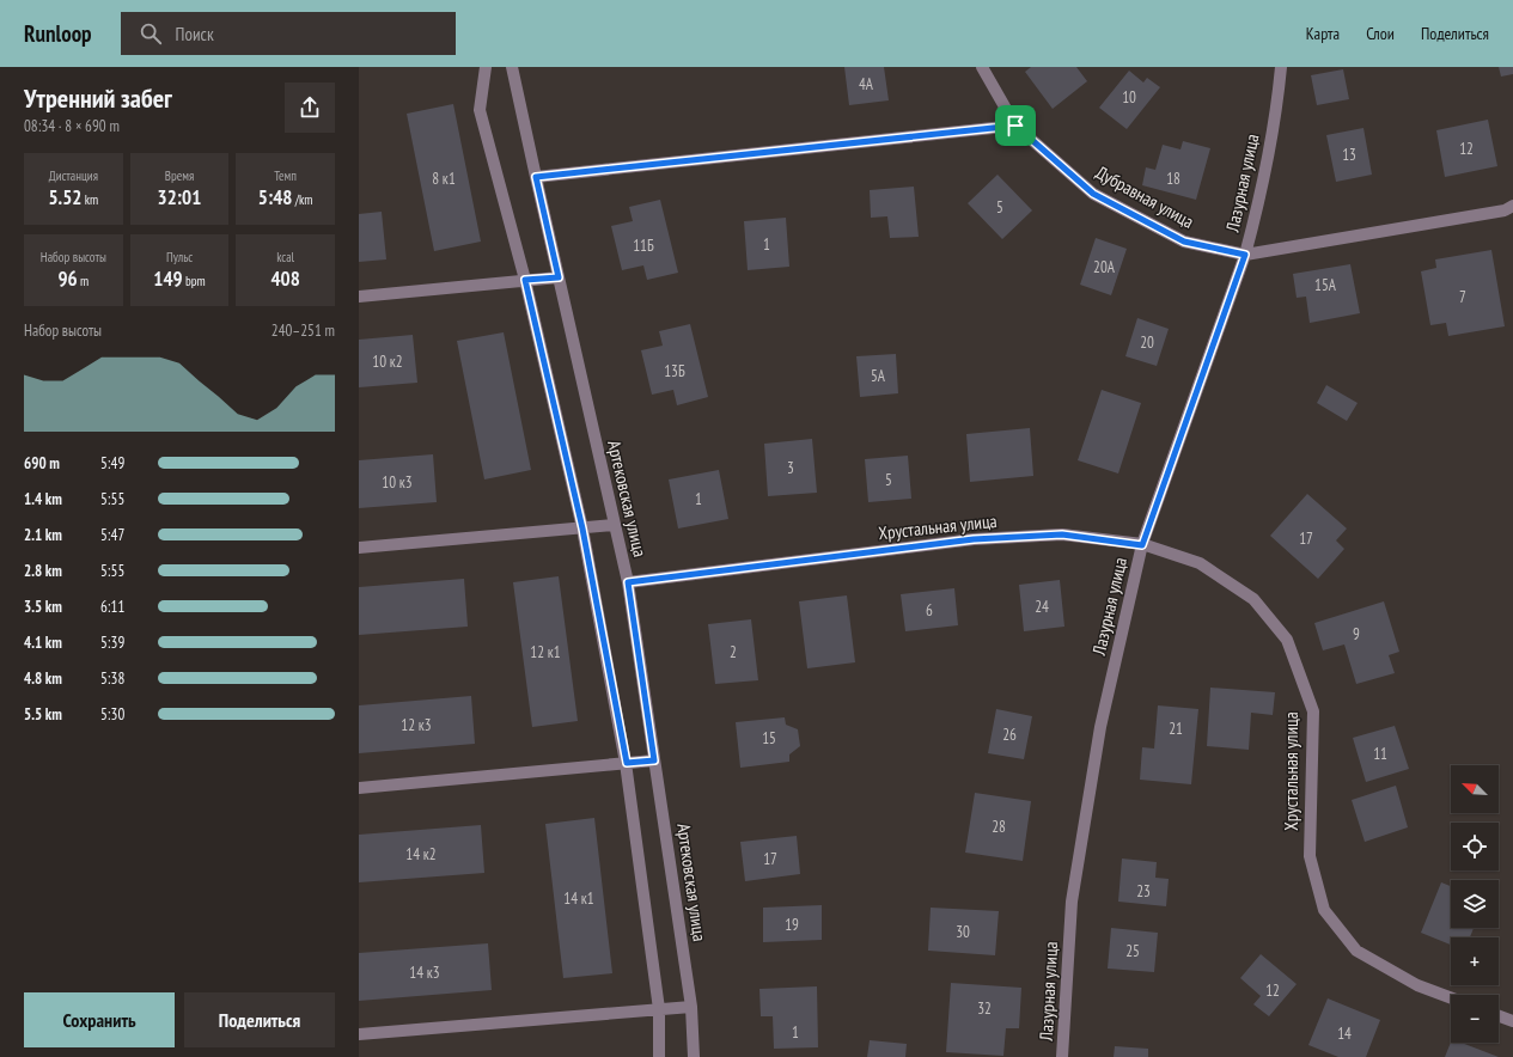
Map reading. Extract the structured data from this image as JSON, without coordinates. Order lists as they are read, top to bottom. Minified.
{"streets":{"street":["Лазурная улица","Дубравная улица","Артековская улица","Хрустальная улица"]},"crossings":[["Лазурная улица","Дубравная улица"],["Лазурная улица","Хрустальная улица"],["Артековская улица","Хрустальная улица"]],"house_numbers":["4А","10","12","13","8 к1","18","5","1","11Б","20А","15А","7","20","10 к2","13Б","5А","3","5","10 к3","1","17","24","6","9","12 к1","2","12 к3","21","26","15","11","28","14 к2","17","23","14 к1","19","30","25","14 к3","12","32","1","14"],"north":"top left","page":{"header":"Runloop","search":"Поиск","nav":["Карта","Слои","Поделиться"],"heading":["Утренний забег","08:34 · 8 × 690 m"],"stats":[["Дистанция","5.52 km"],["Время","32:01"],["Темп","5:48 /km"],["Набор высоты","96 m"],["Пульс","149 bpm"],["kcal","408"]],"chart":["Набор высоты","240–251 m"],"list":[{"name":"690 m","note":"5:49"},{"name":"1.4 km","note":"5:55"},{"name":"2.1 km","note":"5:47"},{"name":"2.8 km","note":"5:55"},{"name":"3.5 km","note":"6:11"},{"name":"4.1 km","note":"5:39"},{"name":"4.8 km","note":"5:38"},{"name":"5.5 km","note":"5:30"}],"map_buttons":["+","−"],"buttons":["Сохранить","Поделиться"]}}
